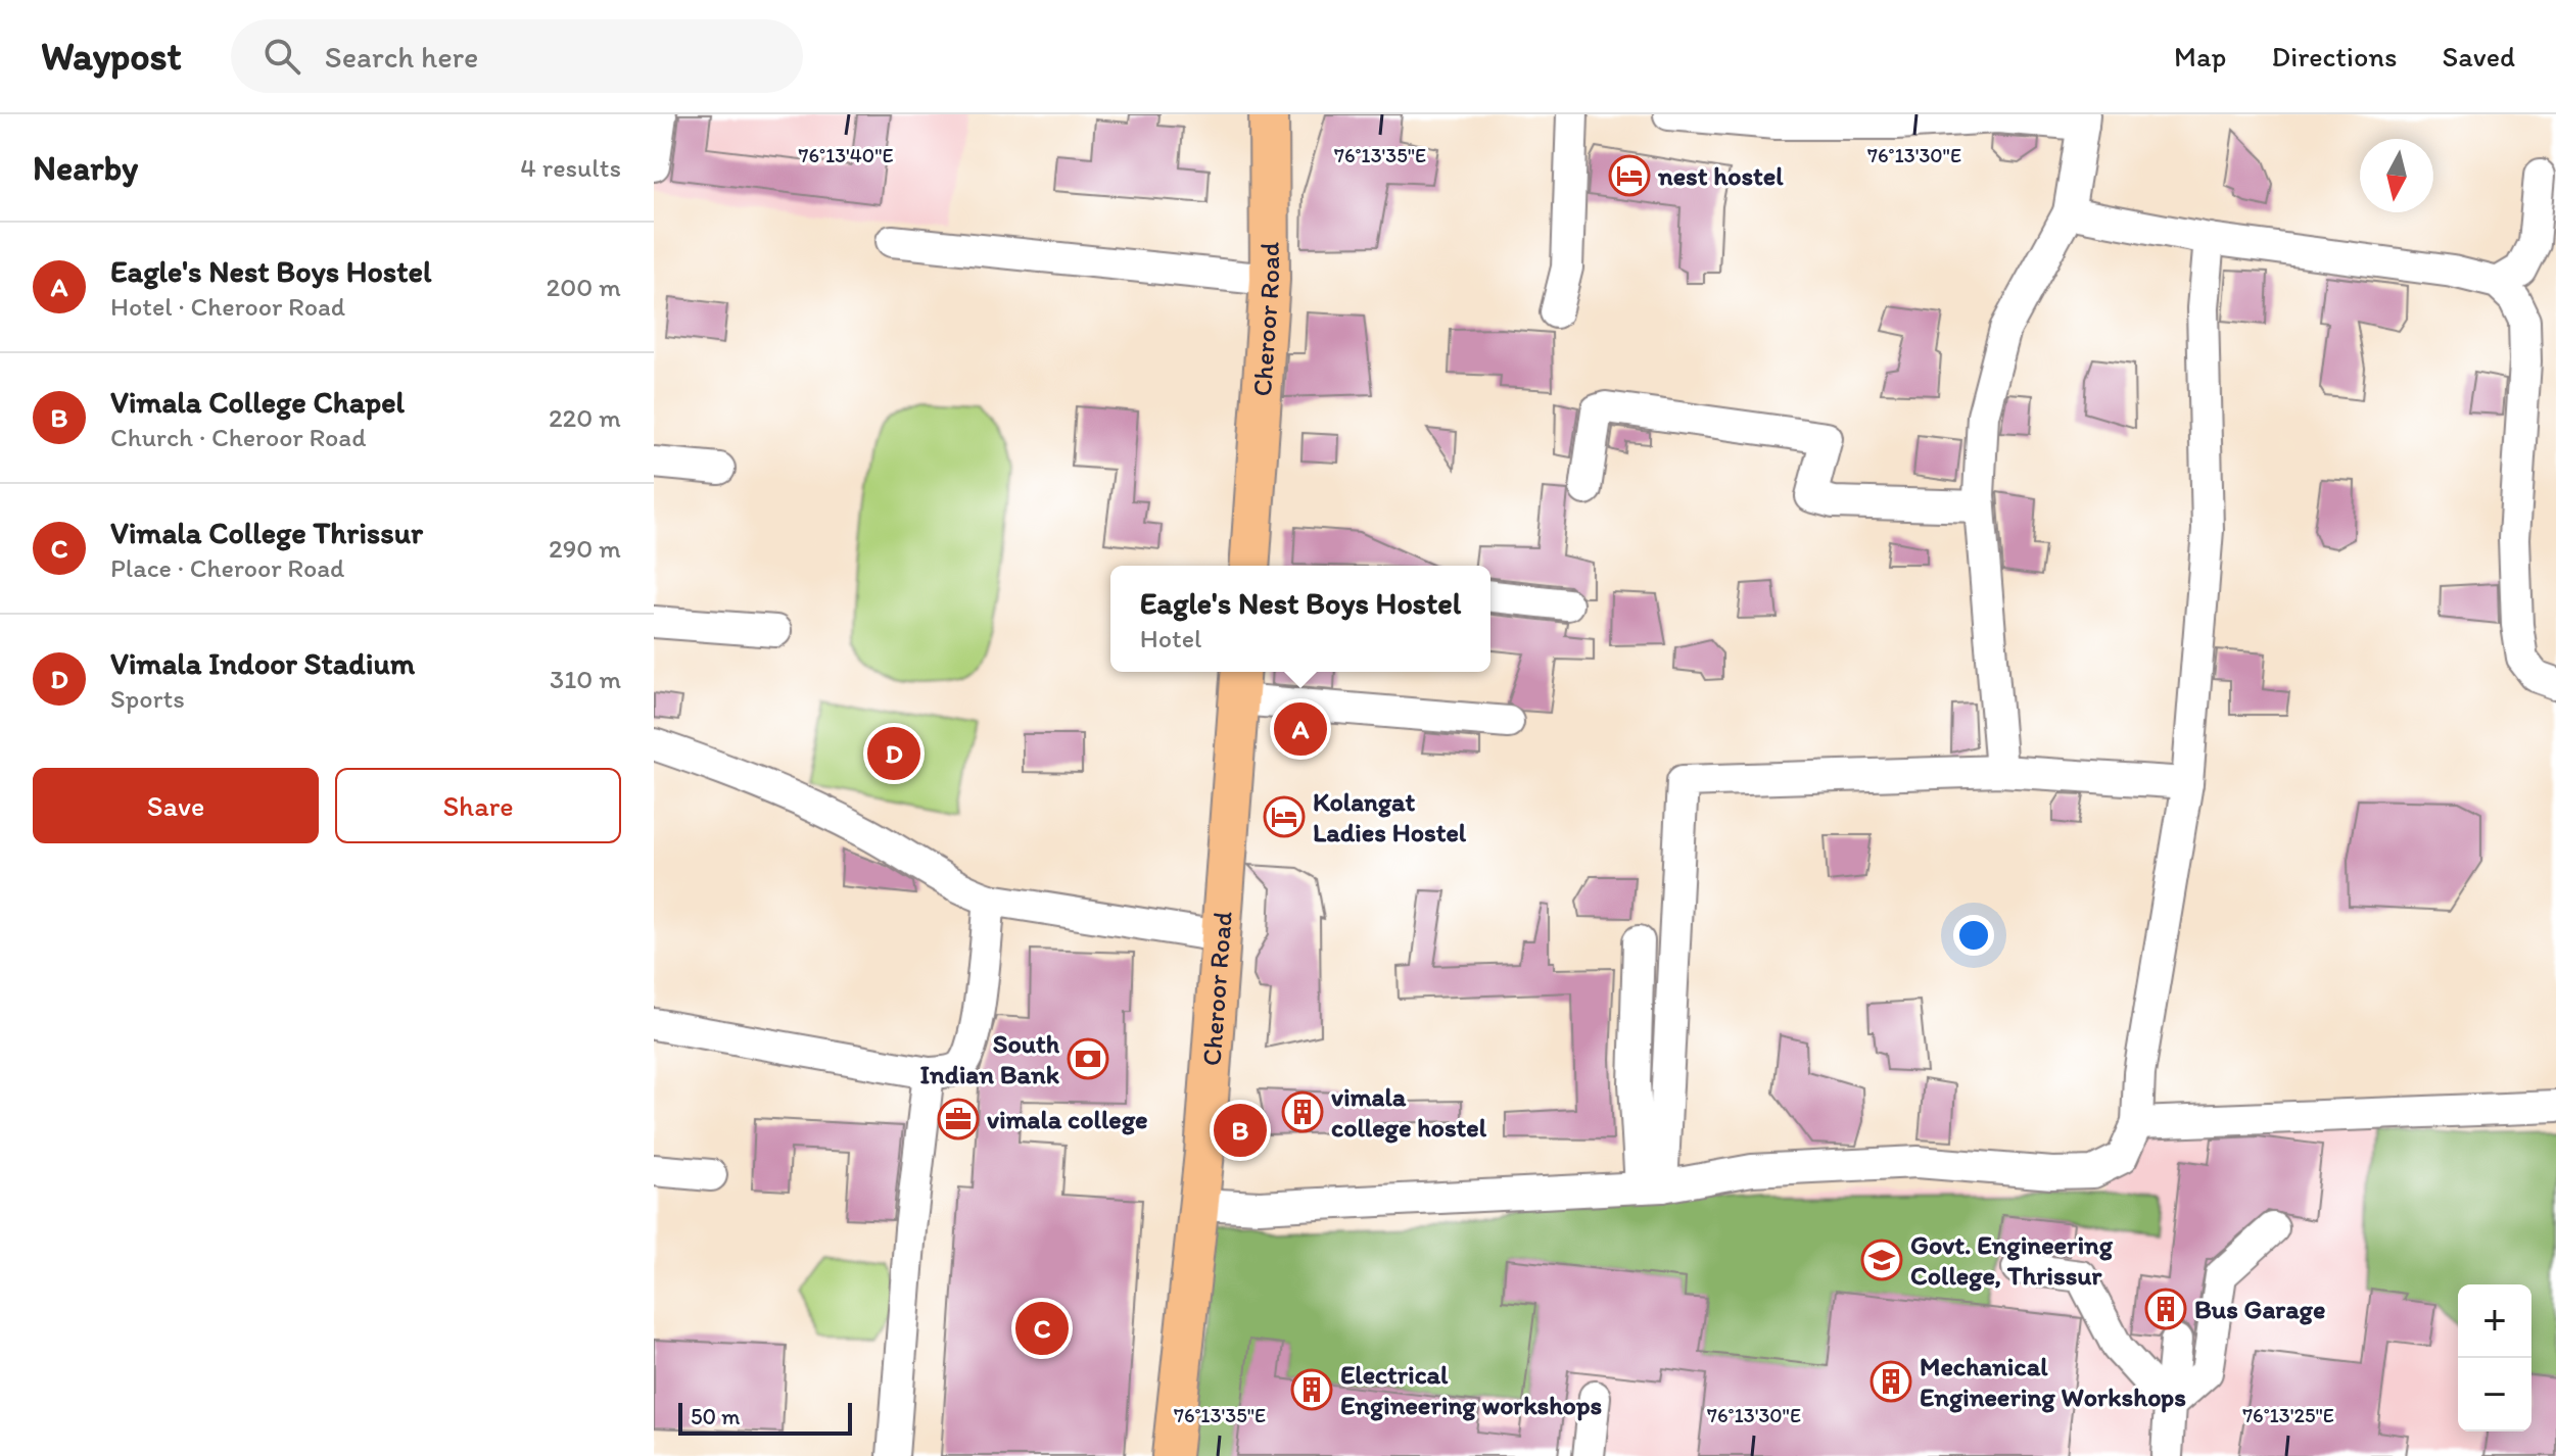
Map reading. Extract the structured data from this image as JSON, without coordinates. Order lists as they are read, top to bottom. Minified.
{"streets":{"main road":["Cheroor Road"]},"places":{"hotel":["nest hostel","Kolangat Ladies Hostel"],"bank":["South Indian Bank"],"building":["vimala college hostel","Bus Garage","Mechanical Engineering Workshops","Electrical Engineering workshops"],"office":["vimala college"],"school or university":["Govt. Engineering College, Thrissur"]},"scale_bar":"50 m","north":"bottom","page":{"header":"Waypost","search":"Search here","nav":["Map","Directions","Saved"],"heading":["Nearby","4 results"],"list":[{"mark":"A","name":"Eagle's Nest Boys Hostel","note":"Hotel · Cheroor Road","value":"200 m"},{"mark":"B","name":"Vimala College Chapel","note":"Church · Cheroor Road","value":"220 m"},{"mark":"C","name":"Vimala College Thrissur","note":"Place · Cheroor Road","value":"290 m"},{"mark":"D","name":"Vimala Indoor Stadium","note":"Sports","value":"310 m"}],"popup":["Eagle's Nest Boys Hostel","Hotel"],"pins":["A","D","B","C"],"buttons":["Save","Share"],"map_buttons":["+","−"],"scale":"50 m"},"coordinates":["76°13'40\"E","76°13'35\"E","76°13'30\"E","76°13'25\"E"]}
